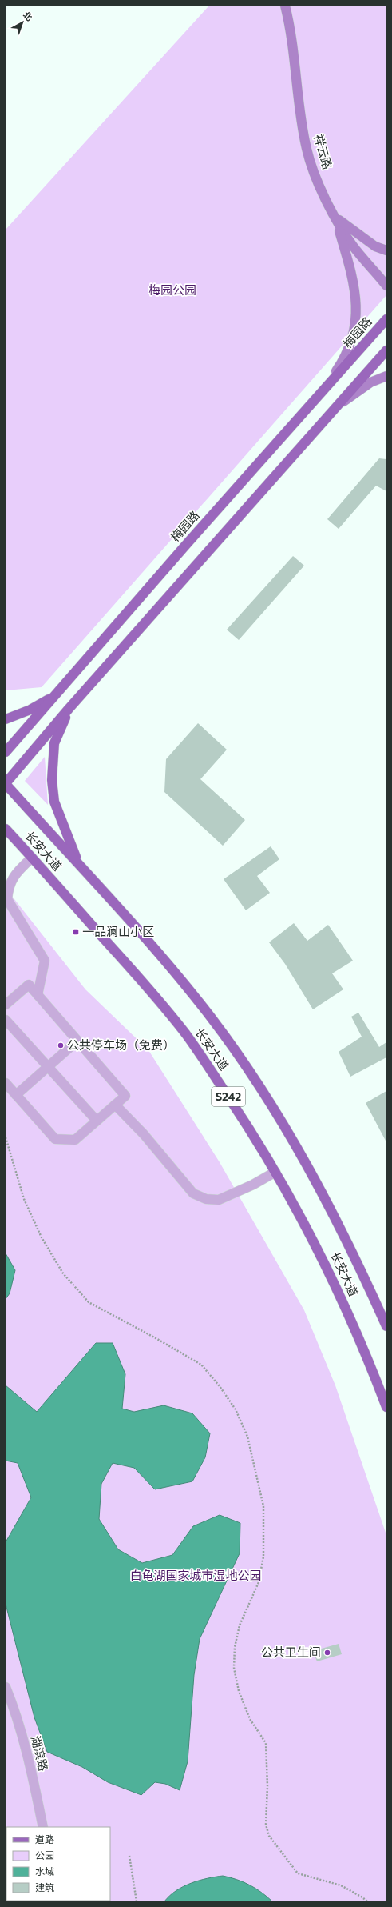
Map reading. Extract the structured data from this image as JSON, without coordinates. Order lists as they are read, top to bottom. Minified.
{"streets":{"main road":["祥云路","梅园路","长安大道","S242"],"street":["湖滨路"]},"parks":["梅园公园","白龟湖国家城市湿地公园"],"places":{"transit":["一品澜山小区"],"other":["公共停车场（免费）","公共卫生间"]},"legend":["道路","公园","水域","建筑"],"north":"top right"}
